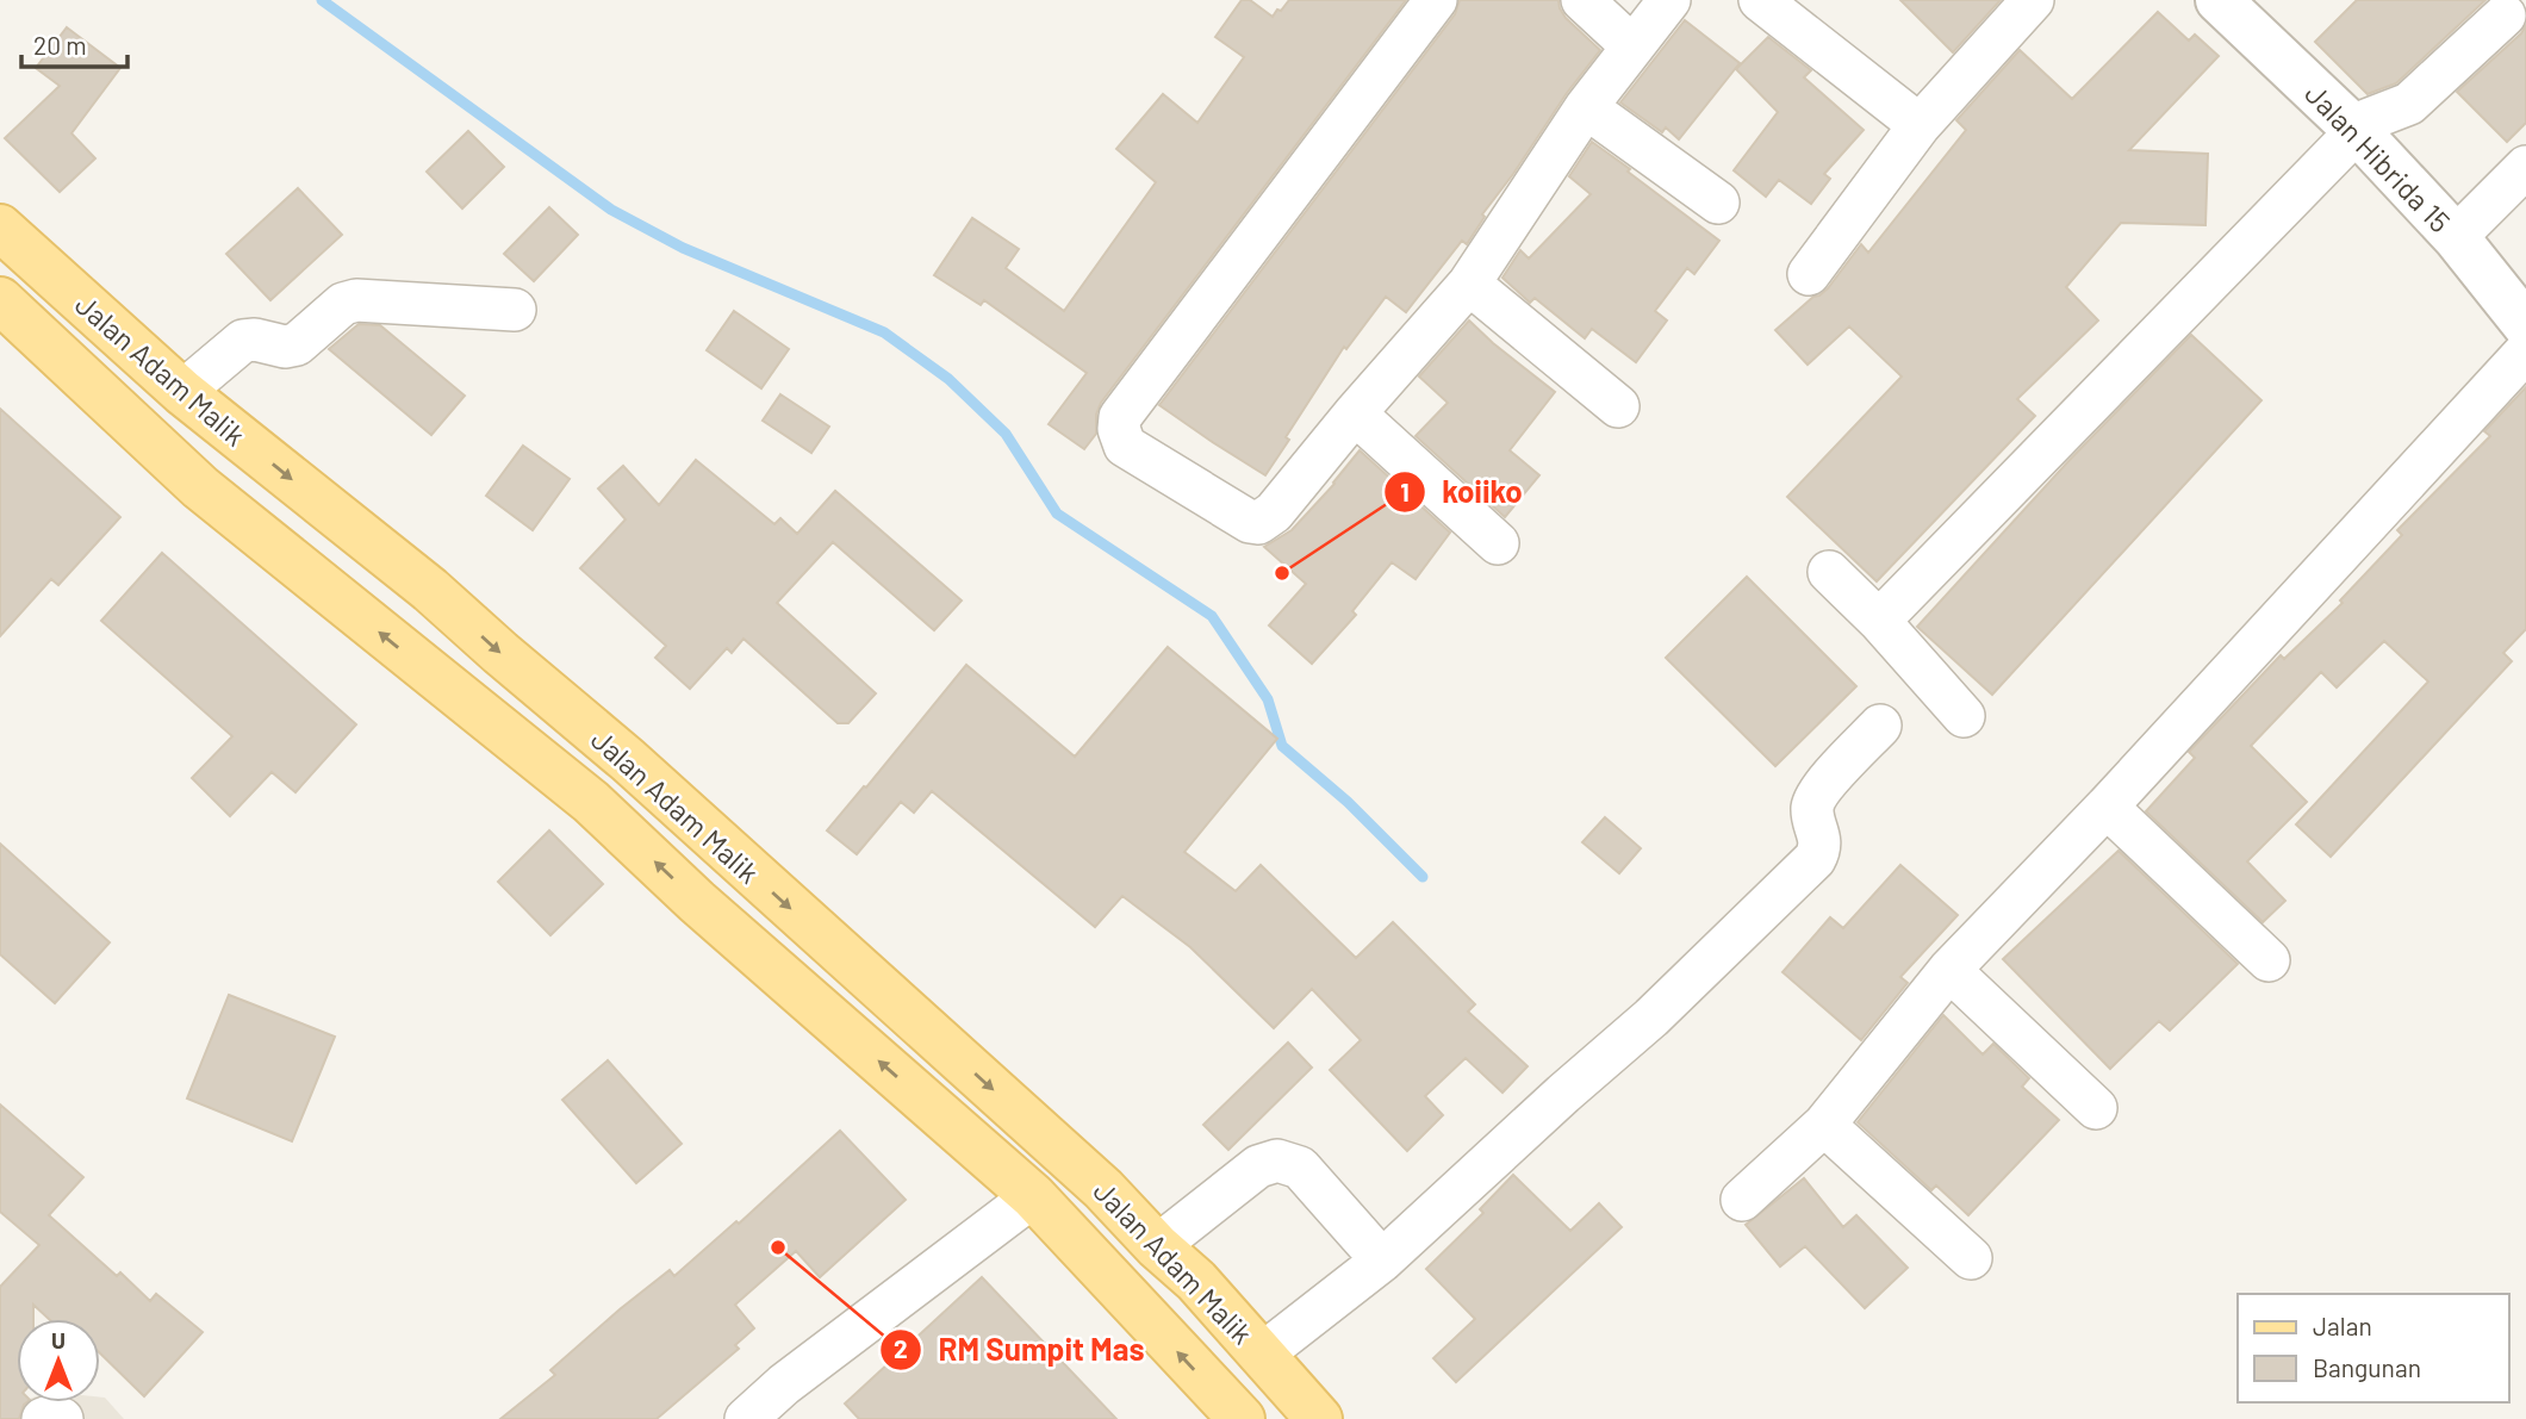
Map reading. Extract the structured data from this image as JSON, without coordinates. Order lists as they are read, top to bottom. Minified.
{"streets":{"main road":["Jalan Adam Malik"],"street":["Jalan Hibrida 15"]},"places":["koiiko","RM Sumpit Mas"],"legend":["Jalan","Bangunan"],"scale_bar":"20 m","north":"top"}
